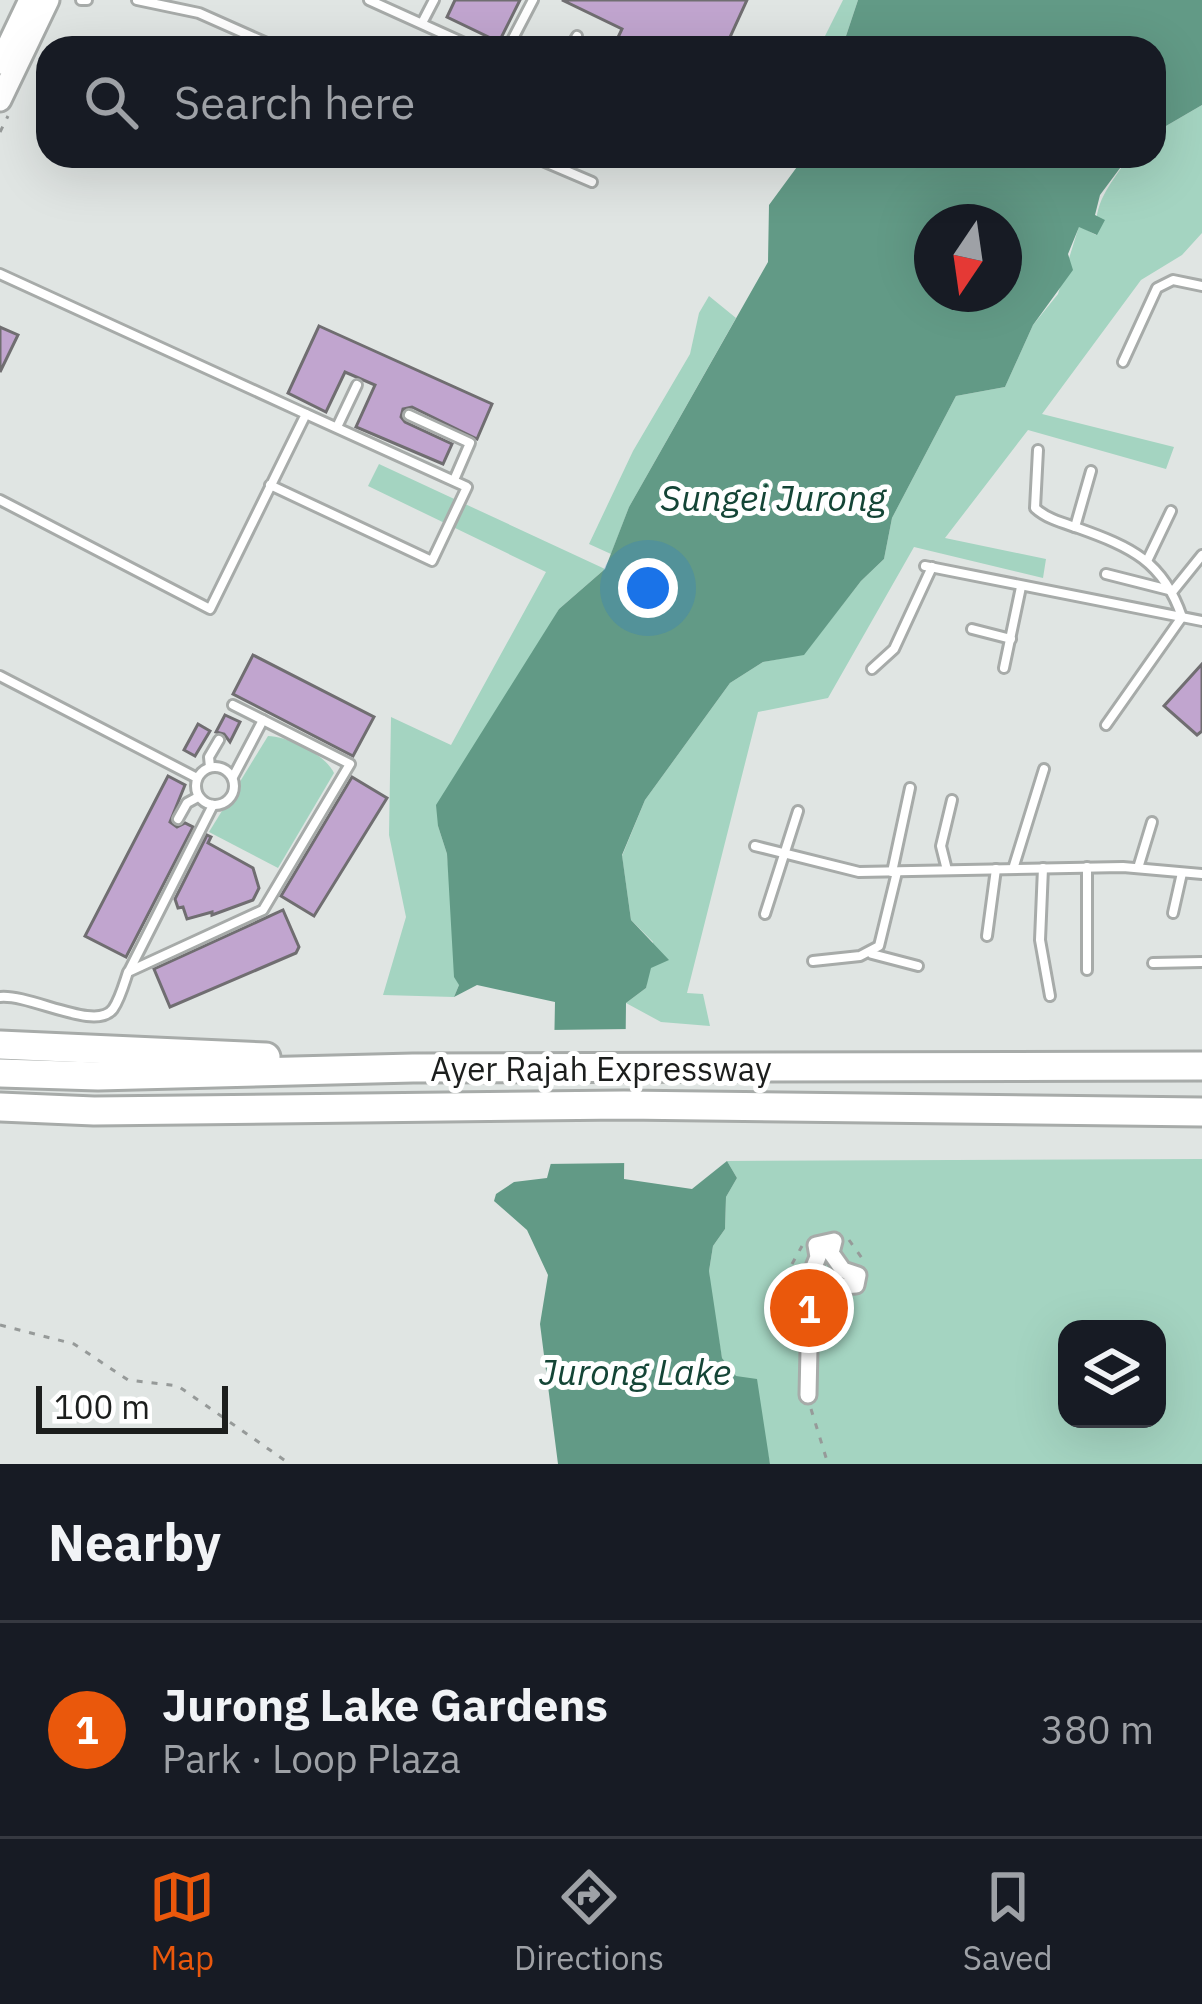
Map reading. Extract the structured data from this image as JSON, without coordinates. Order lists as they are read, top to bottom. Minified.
{"streets":{"highway":["Ayer Rajah Expressway"]},"water":["Sungei Jurong","Jurong Lake"],"scale_bar":"100 m","north":"bottom","page":{"search":"Search here","pins":"1","scale":"100 m","heading":"Nearby","list":[{"mark":"1","name":"Jurong Lake Gardens","note":"Park · Loop Plaza","value":"380 m"}],"nav":["Map","Directions","Saved"]}}
